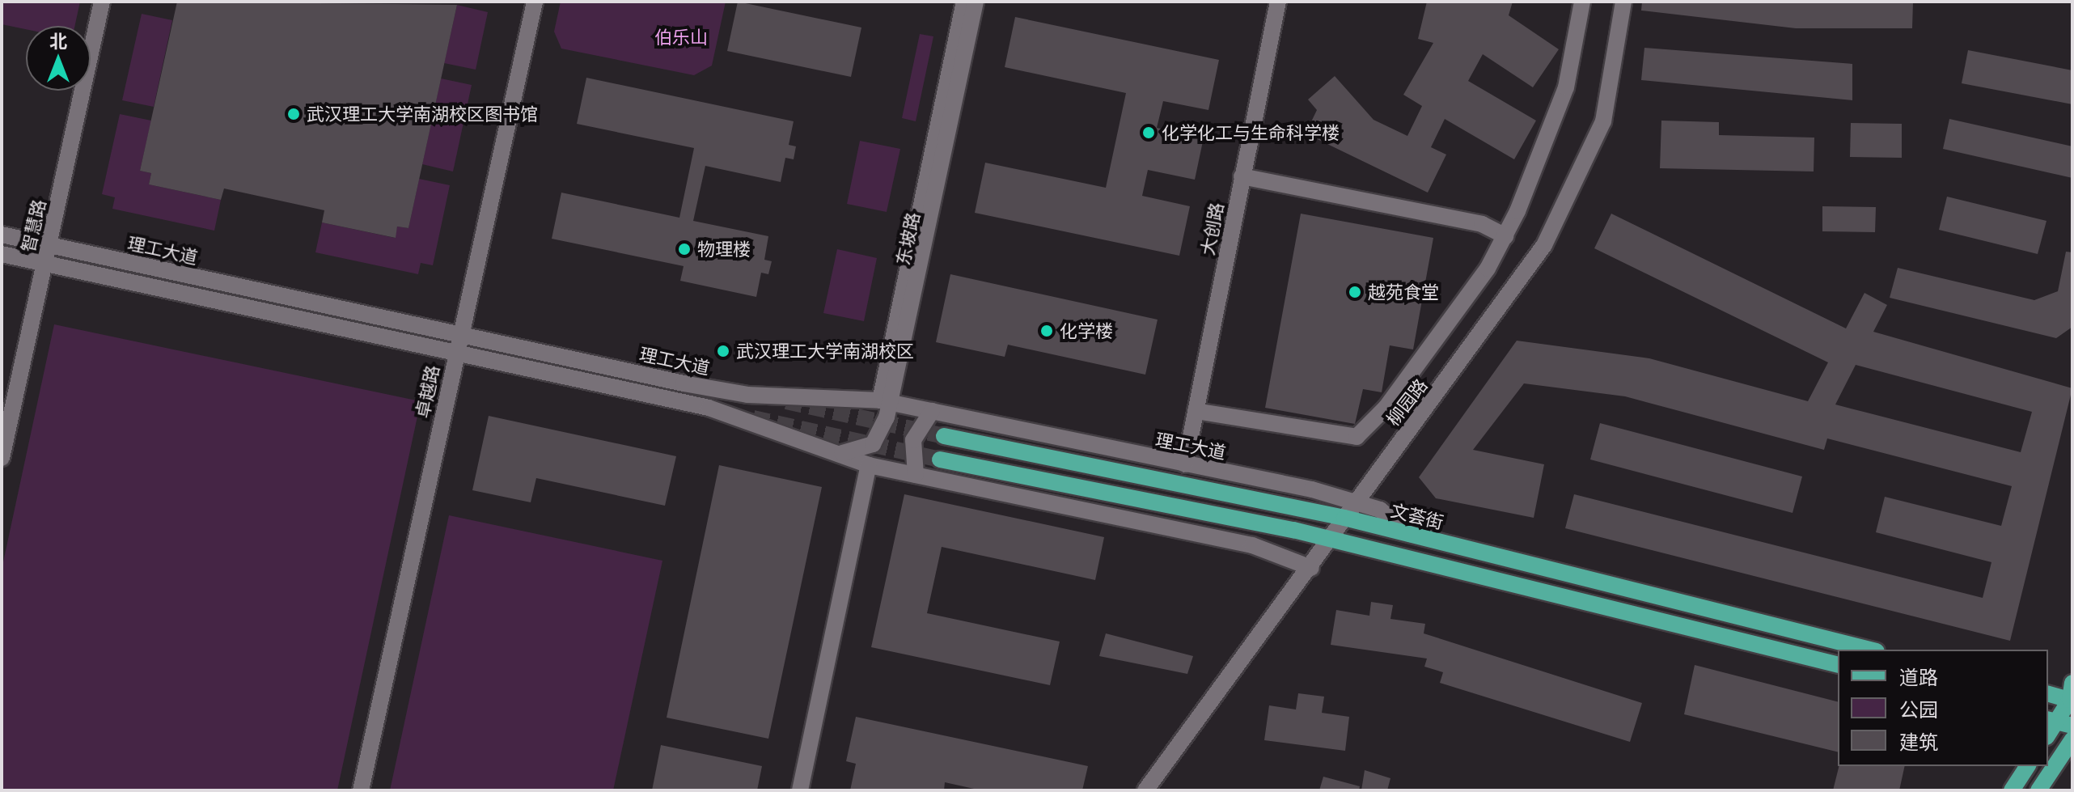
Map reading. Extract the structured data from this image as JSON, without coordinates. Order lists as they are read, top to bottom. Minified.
{"streets":{"main road":["文荟街"],"street":["智慧路","大创路","东坡路","理工大道","卓越路","柳园路"]},"crossings":[["智慧路","理工大道"],["大创路","理工大道"],["东坡路","理工大道"],["理工大道","卓越路"],["理工大道","柳园路"],["理工大道","文荟街"],["柳园路","文荟街"]],"parks":["伯乐山"],"places":["武汉理工大学南湖校区图书馆","化学化工与生命科学楼","物理楼","越苑食堂","化学楼","武汉理工大学南湖校区"],"legend":["道路","公园","建筑"],"north":"top"}
